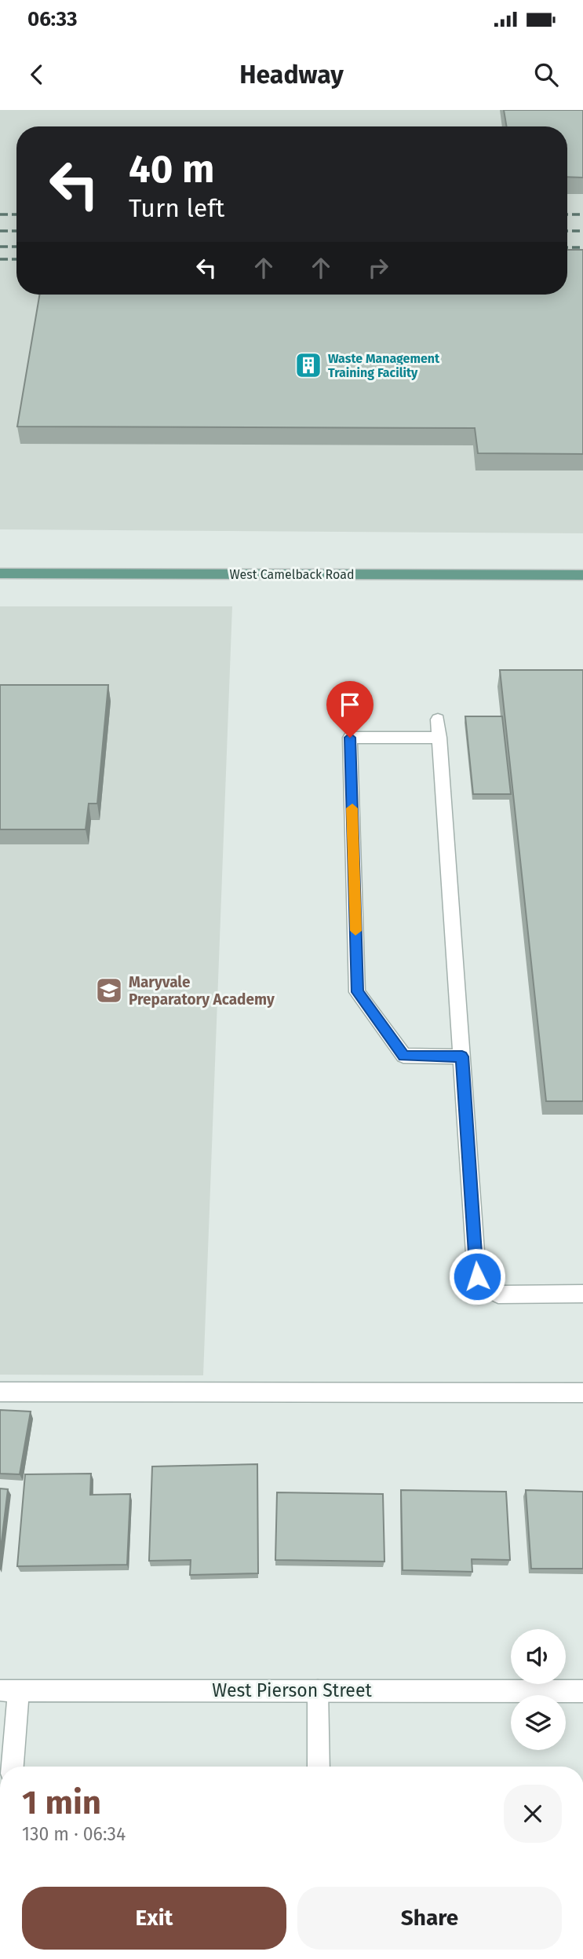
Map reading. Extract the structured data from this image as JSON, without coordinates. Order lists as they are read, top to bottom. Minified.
{"streets":{"main road":["West Camelback Road"],"street":["West Pierson Street"]},"places":{"building":["Waste Management Training Facility"],"school or university":["Maryvale Preparatory Academy"]},"page":{"status":"06:33","header":"Headway","turn":["40 m","Turn left"],"heading":["1 min","130 m · 06:34"],"buttons":["Exit","Share"]}}
